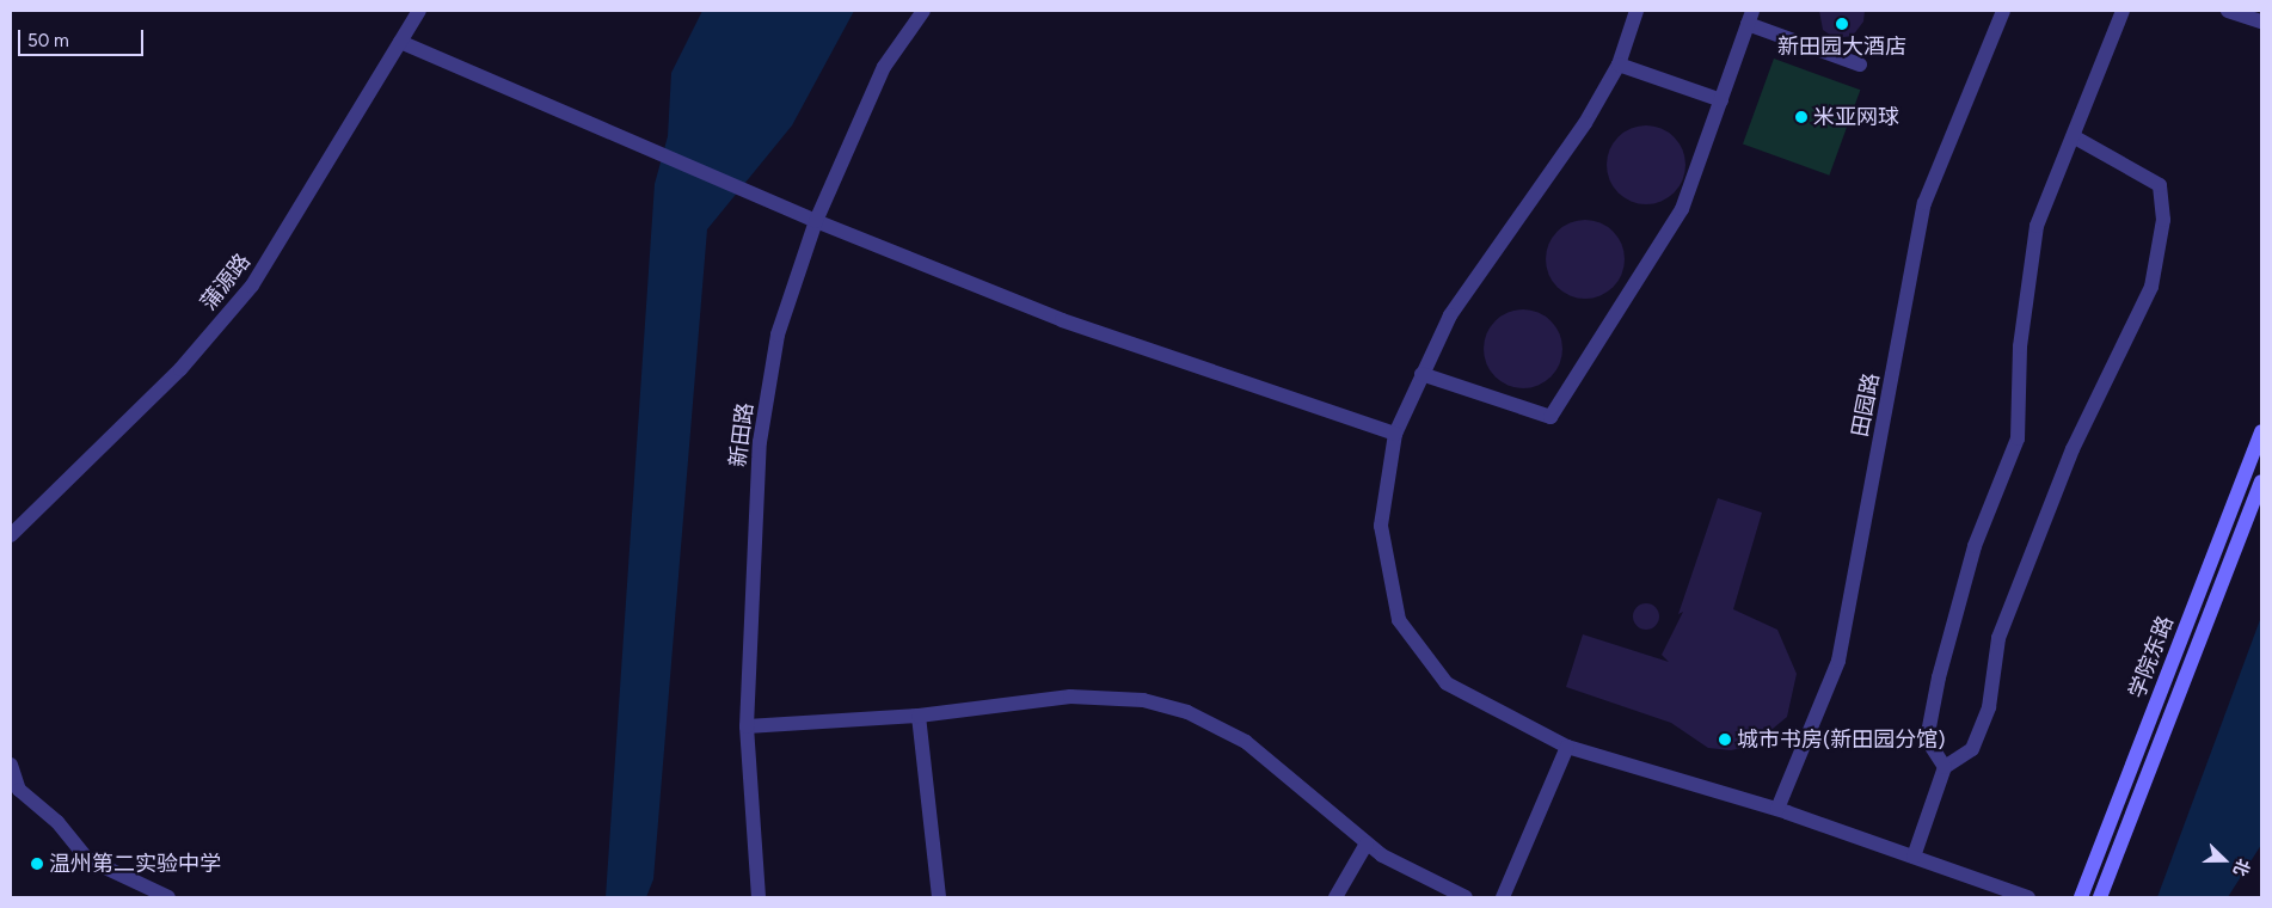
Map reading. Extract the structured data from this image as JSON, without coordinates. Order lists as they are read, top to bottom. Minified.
{"streets":{"main road":["学院东路"],"street":["蒲源路","田园路","新田路"]},"places":["新田园大酒店","米亚网球","城市书房(新田园分馆)","温州第二实验中学"],"scale_bar":"50 m","north":"right"}
